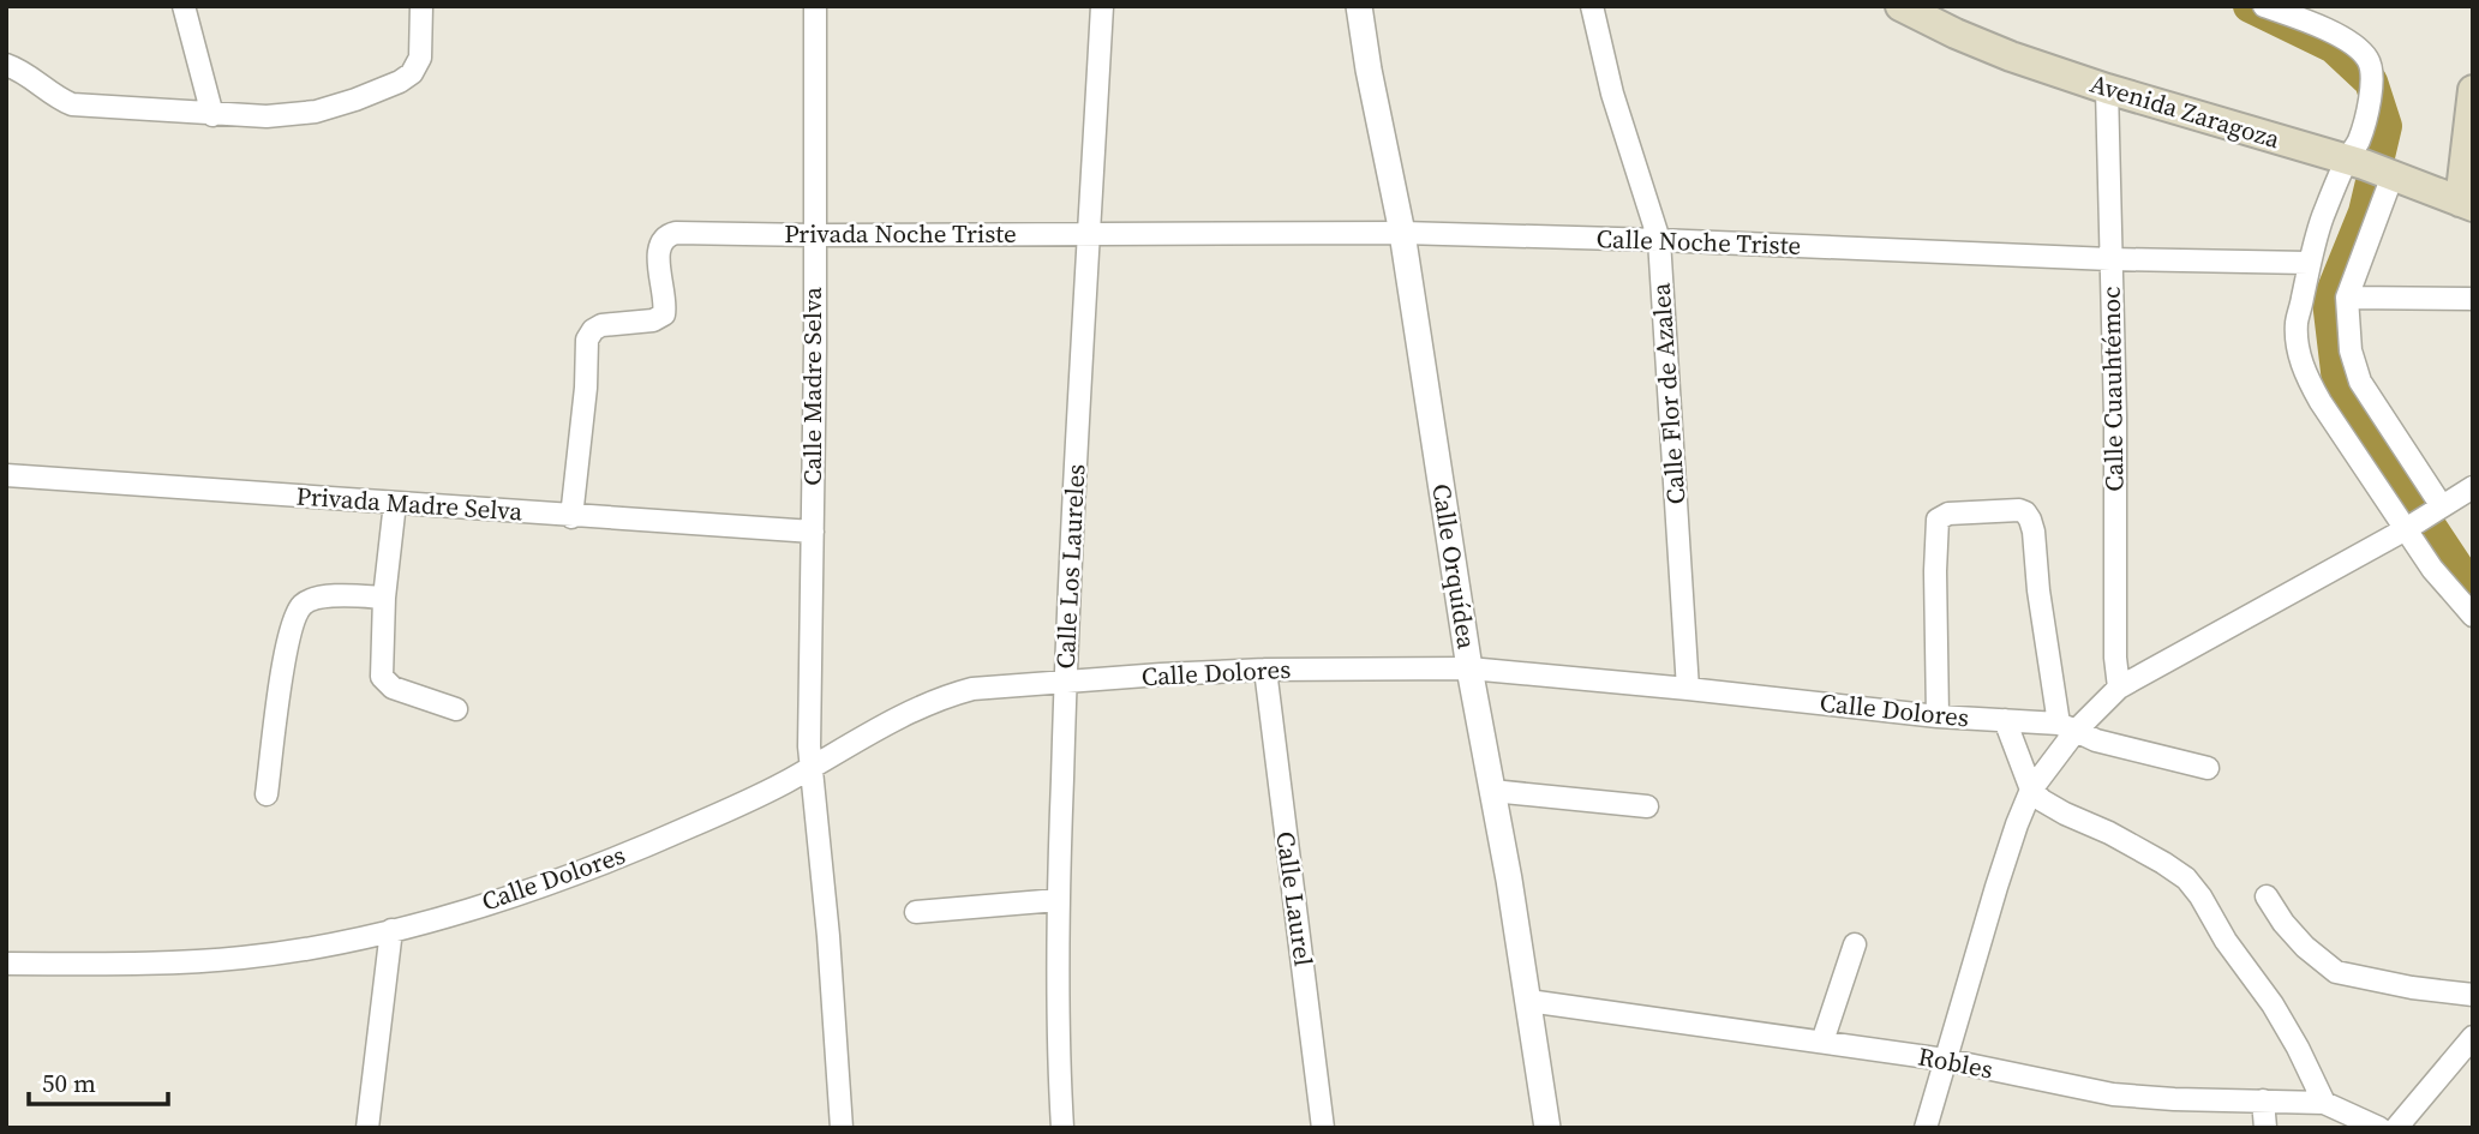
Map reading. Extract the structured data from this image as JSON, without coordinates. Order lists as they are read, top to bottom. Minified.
{"streets":{"main road":["Avenida Zaragoza"],"street":["Privada Noche Triste","Calle Noche Triste","Calle Madre Selva","Calle Cuauhtémoc","Calle Flor de Azalea","Privada Madre Selva","Calle Los Laureles","Calle Orquídea","Calle Dolores","Calle Laurel","Robles"]},"crossings":[["Avenida Zaragoza","Calle Cuauhtémoc"],["Privada Noche Triste","Calle Noche Triste"],["Privada Noche Triste","Calle Madre Selva"],["Privada Noche Triste","Privada Madre Selva"],["Privada Noche Triste","Calle Los Laureles"],["Calle Noche Triste","Calle Cuauhtémoc"],["Calle Noche Triste","Calle Flor de Azalea"],["Calle Noche Triste","Calle Los Laureles"],["Calle Noche Triste","Calle Orquídea"],["Calle Madre Selva","Privada Madre Selva"],["Calle Madre Selva","Calle Dolores"],["Calle Flor de Azalea","Calle Dolores"],["Calle Los Laureles","Calle Dolores"],["Calle Orquídea","Calle Dolores"],["Calle Orquídea","Robles"],["Calle Dolores","Calle Laurel"]],"scale_bar":"50 m"}
